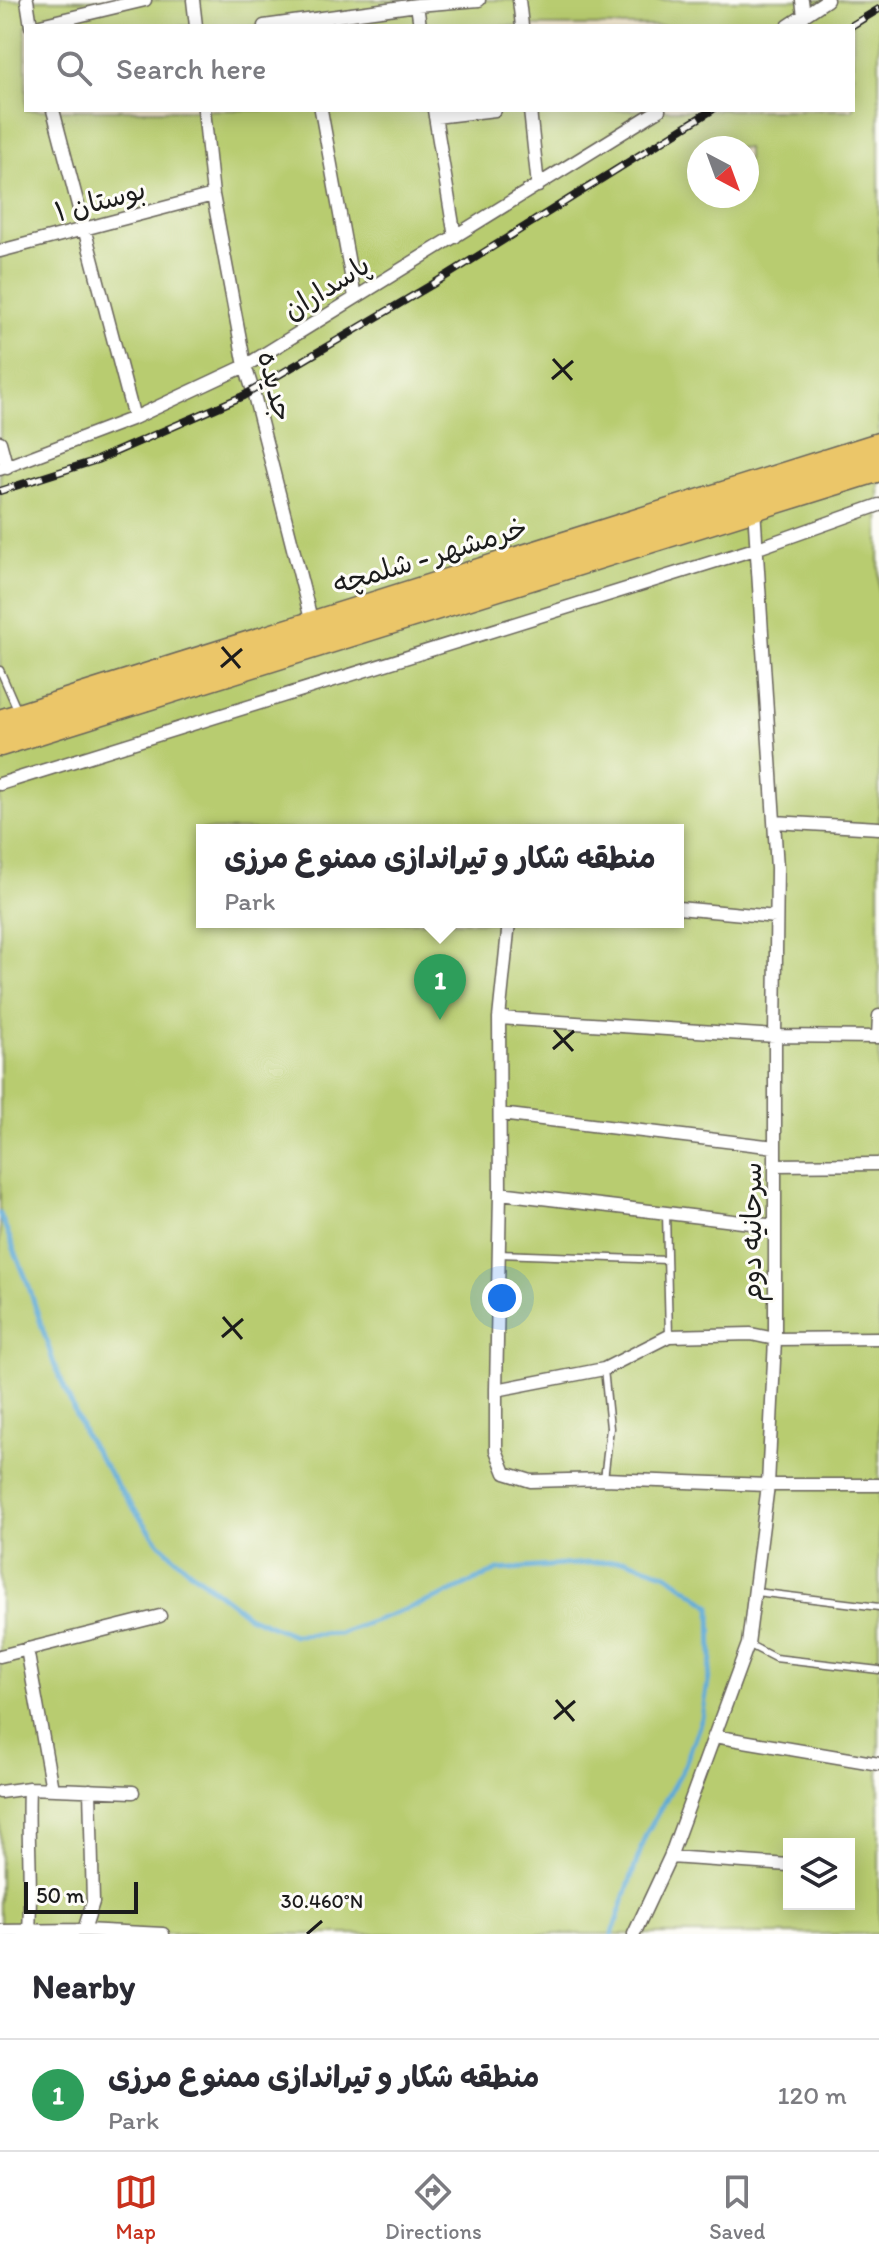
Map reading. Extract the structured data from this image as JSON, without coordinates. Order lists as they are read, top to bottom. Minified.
{"streets":{"highway":["خرمشهر - شلمچه"],"street":["بوستان ۱","پاسداران","جدیده","سرحانیه دوم"]},"crossings":[["بوستان ۱","جدیده"],["پاسداران","جدیده"],["جدیده","خرمشهر - شلمچه"],["خرمشهر - شلمچه","سرحانیه دوم"]],"scale_bar":"50 m","north":"bottom right","page":{"search":"Search here","popup":["منطقه شکار و تیراندازی ممنوع مرزی","Park"],"pins":"1","scale":"50 m","heading":"Nearby","list":[{"mark":"1","name":"منطقه شکار و تیراندازی ممنوع مرزی","note":"Park","value":"120 m"}],"nav":["Map","Directions","Saved"]},"coordinates":["30.460°N"]}
